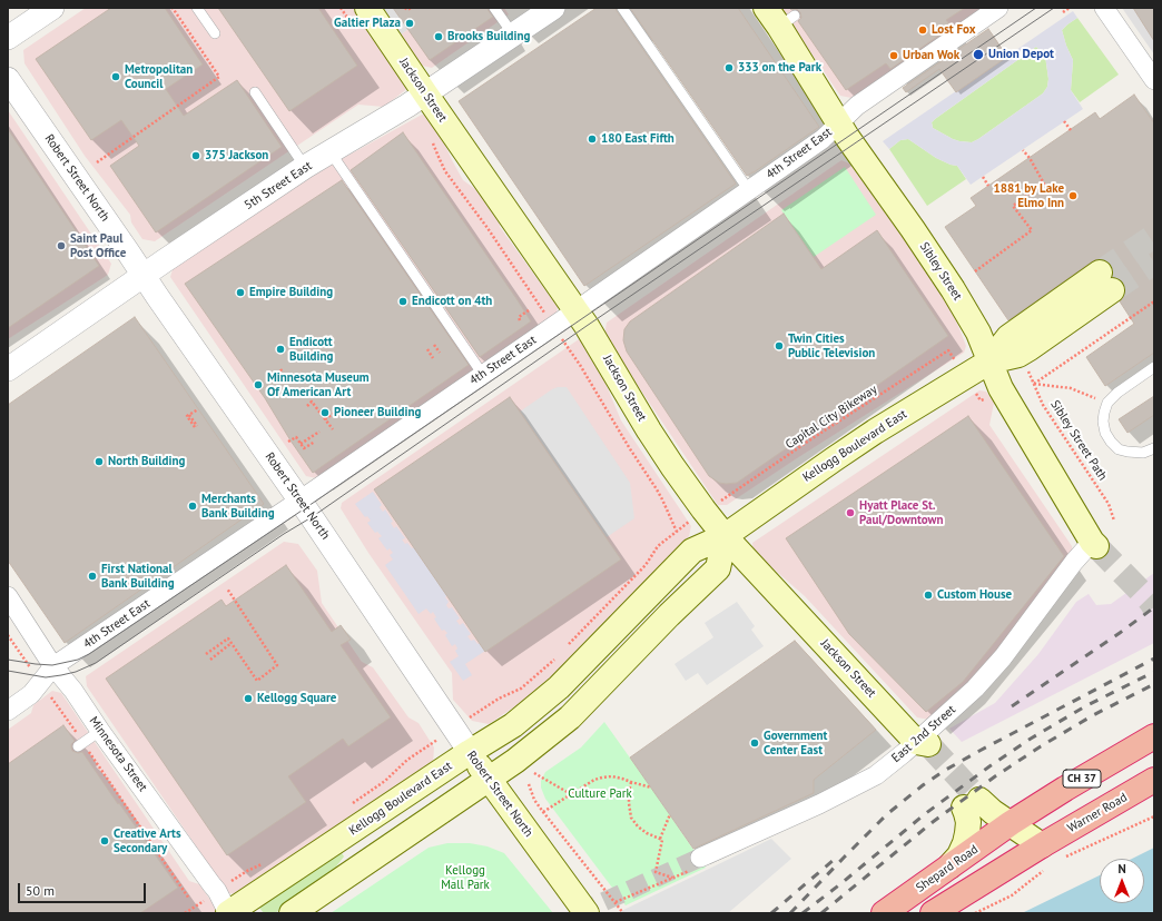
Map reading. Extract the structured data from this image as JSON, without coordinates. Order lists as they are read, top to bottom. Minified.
{"streets":{"highway":["CH 37","Warner Road","Shepard Road"],"main road":["Jackson Street","Robert Street North","Sibley Street","Kellogg Boulevard East"],"street":["4th Street East","5th Street East","East 2nd Street","Minnesota Street"],"path":["Capital City Bikeway","Sibley Street Path"]},"crossings":[["Jackson Street","4th Street East"],["Jackson Street","5th Street East"],["Jackson Street","Kellogg Boulevard East"],["Jackson Street","East 2nd Street"],["4th Street East","Robert Street North"],["4th Street East","Sibley Street"],["4th Street East","Minnesota Street"],["Robert Street North","5th Street East"],["Robert Street North","Kellogg Boulevard East"],["Sibley Street","Kellogg Boulevard East"],["Sibley Street","East 2nd Street"],["Kellogg Boulevard East","Minnesota Street"],["CH 37","Shepard Road"]],"parks":["Culture Park","Kellogg Mall Park"],"places":["Galtier Plaza","Lost Fox","Brooks Building","Union Depot","Urban Wok","333 on the Park","Metropolitan Council","180 East Fifth","375 Jackson","1881 by Lake Elmo Inn","Saint Paul Post Office","Empire Building","Endicott on 4th","Twin Cities Public Television","Endicott Building","Minnesota Museum Of American Art","Pioneer Building","North Building","Merchants Bank Building","Hyatt Place St. Paul/Downtown","First National Bank Building","Custom House","Kellogg Square","Government Center East","Creative Arts Secondary"],"scale_bar":"50 m","north":"top"}
